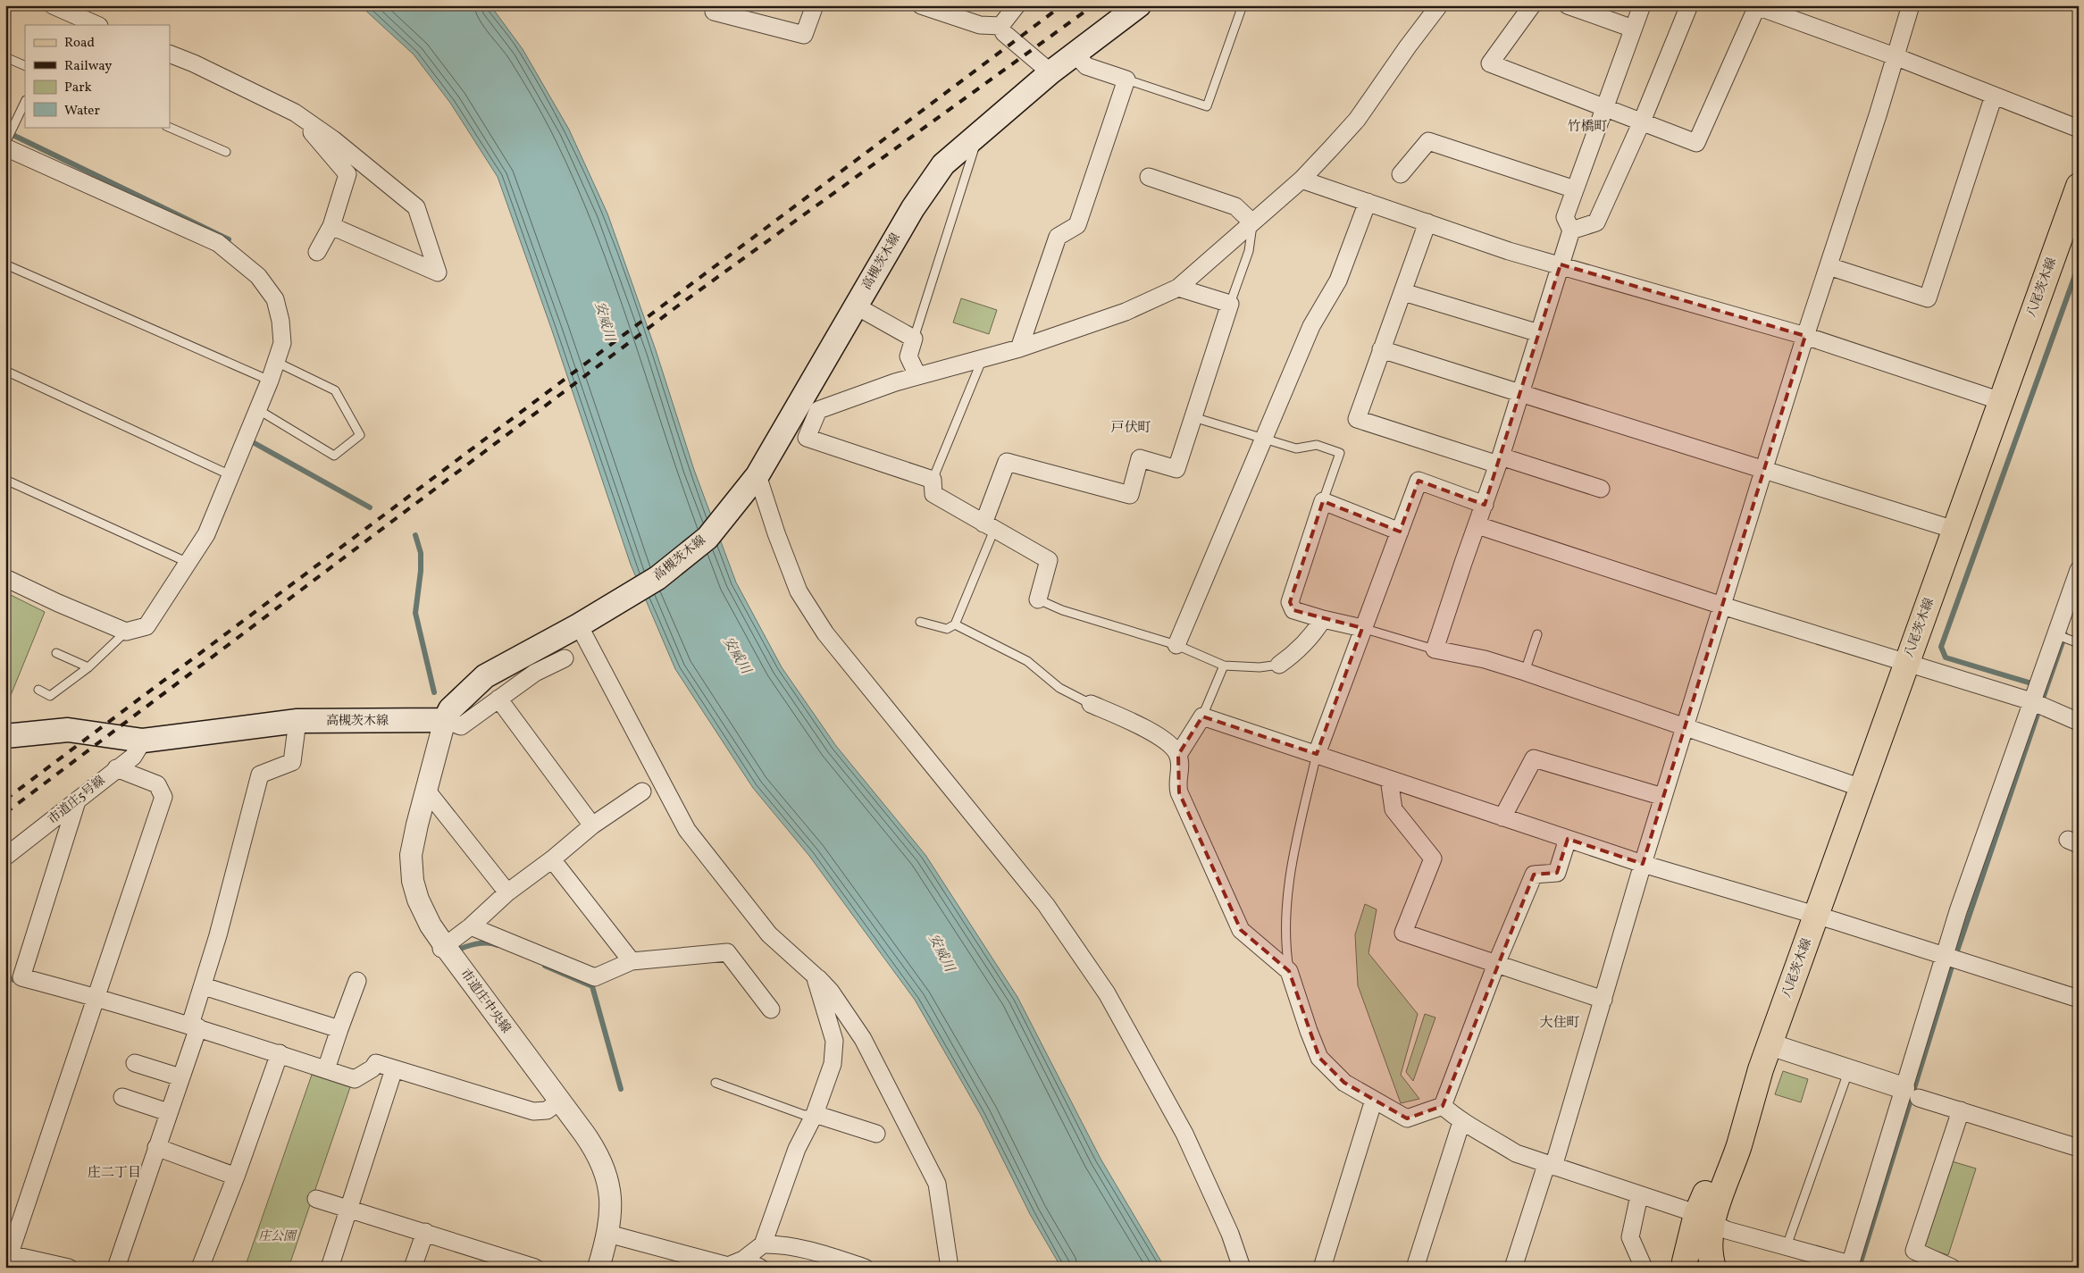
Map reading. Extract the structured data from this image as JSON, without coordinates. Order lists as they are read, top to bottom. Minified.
{"streets":{"main road":["高槻茨木線","八尾茨木線"],"street":["市道庄5号線","市道庄中央線"]},"crossings":[["高槻茨木線","市道庄5号線"],["高槻茨木線","市道庄中央線"]],"districts":["竹橋町","戸伏町","大住町","庄二丁目"],"water":["安威川"],"parks":["庄公園"],"legend":["Road","Railway","Park","Water"]}
